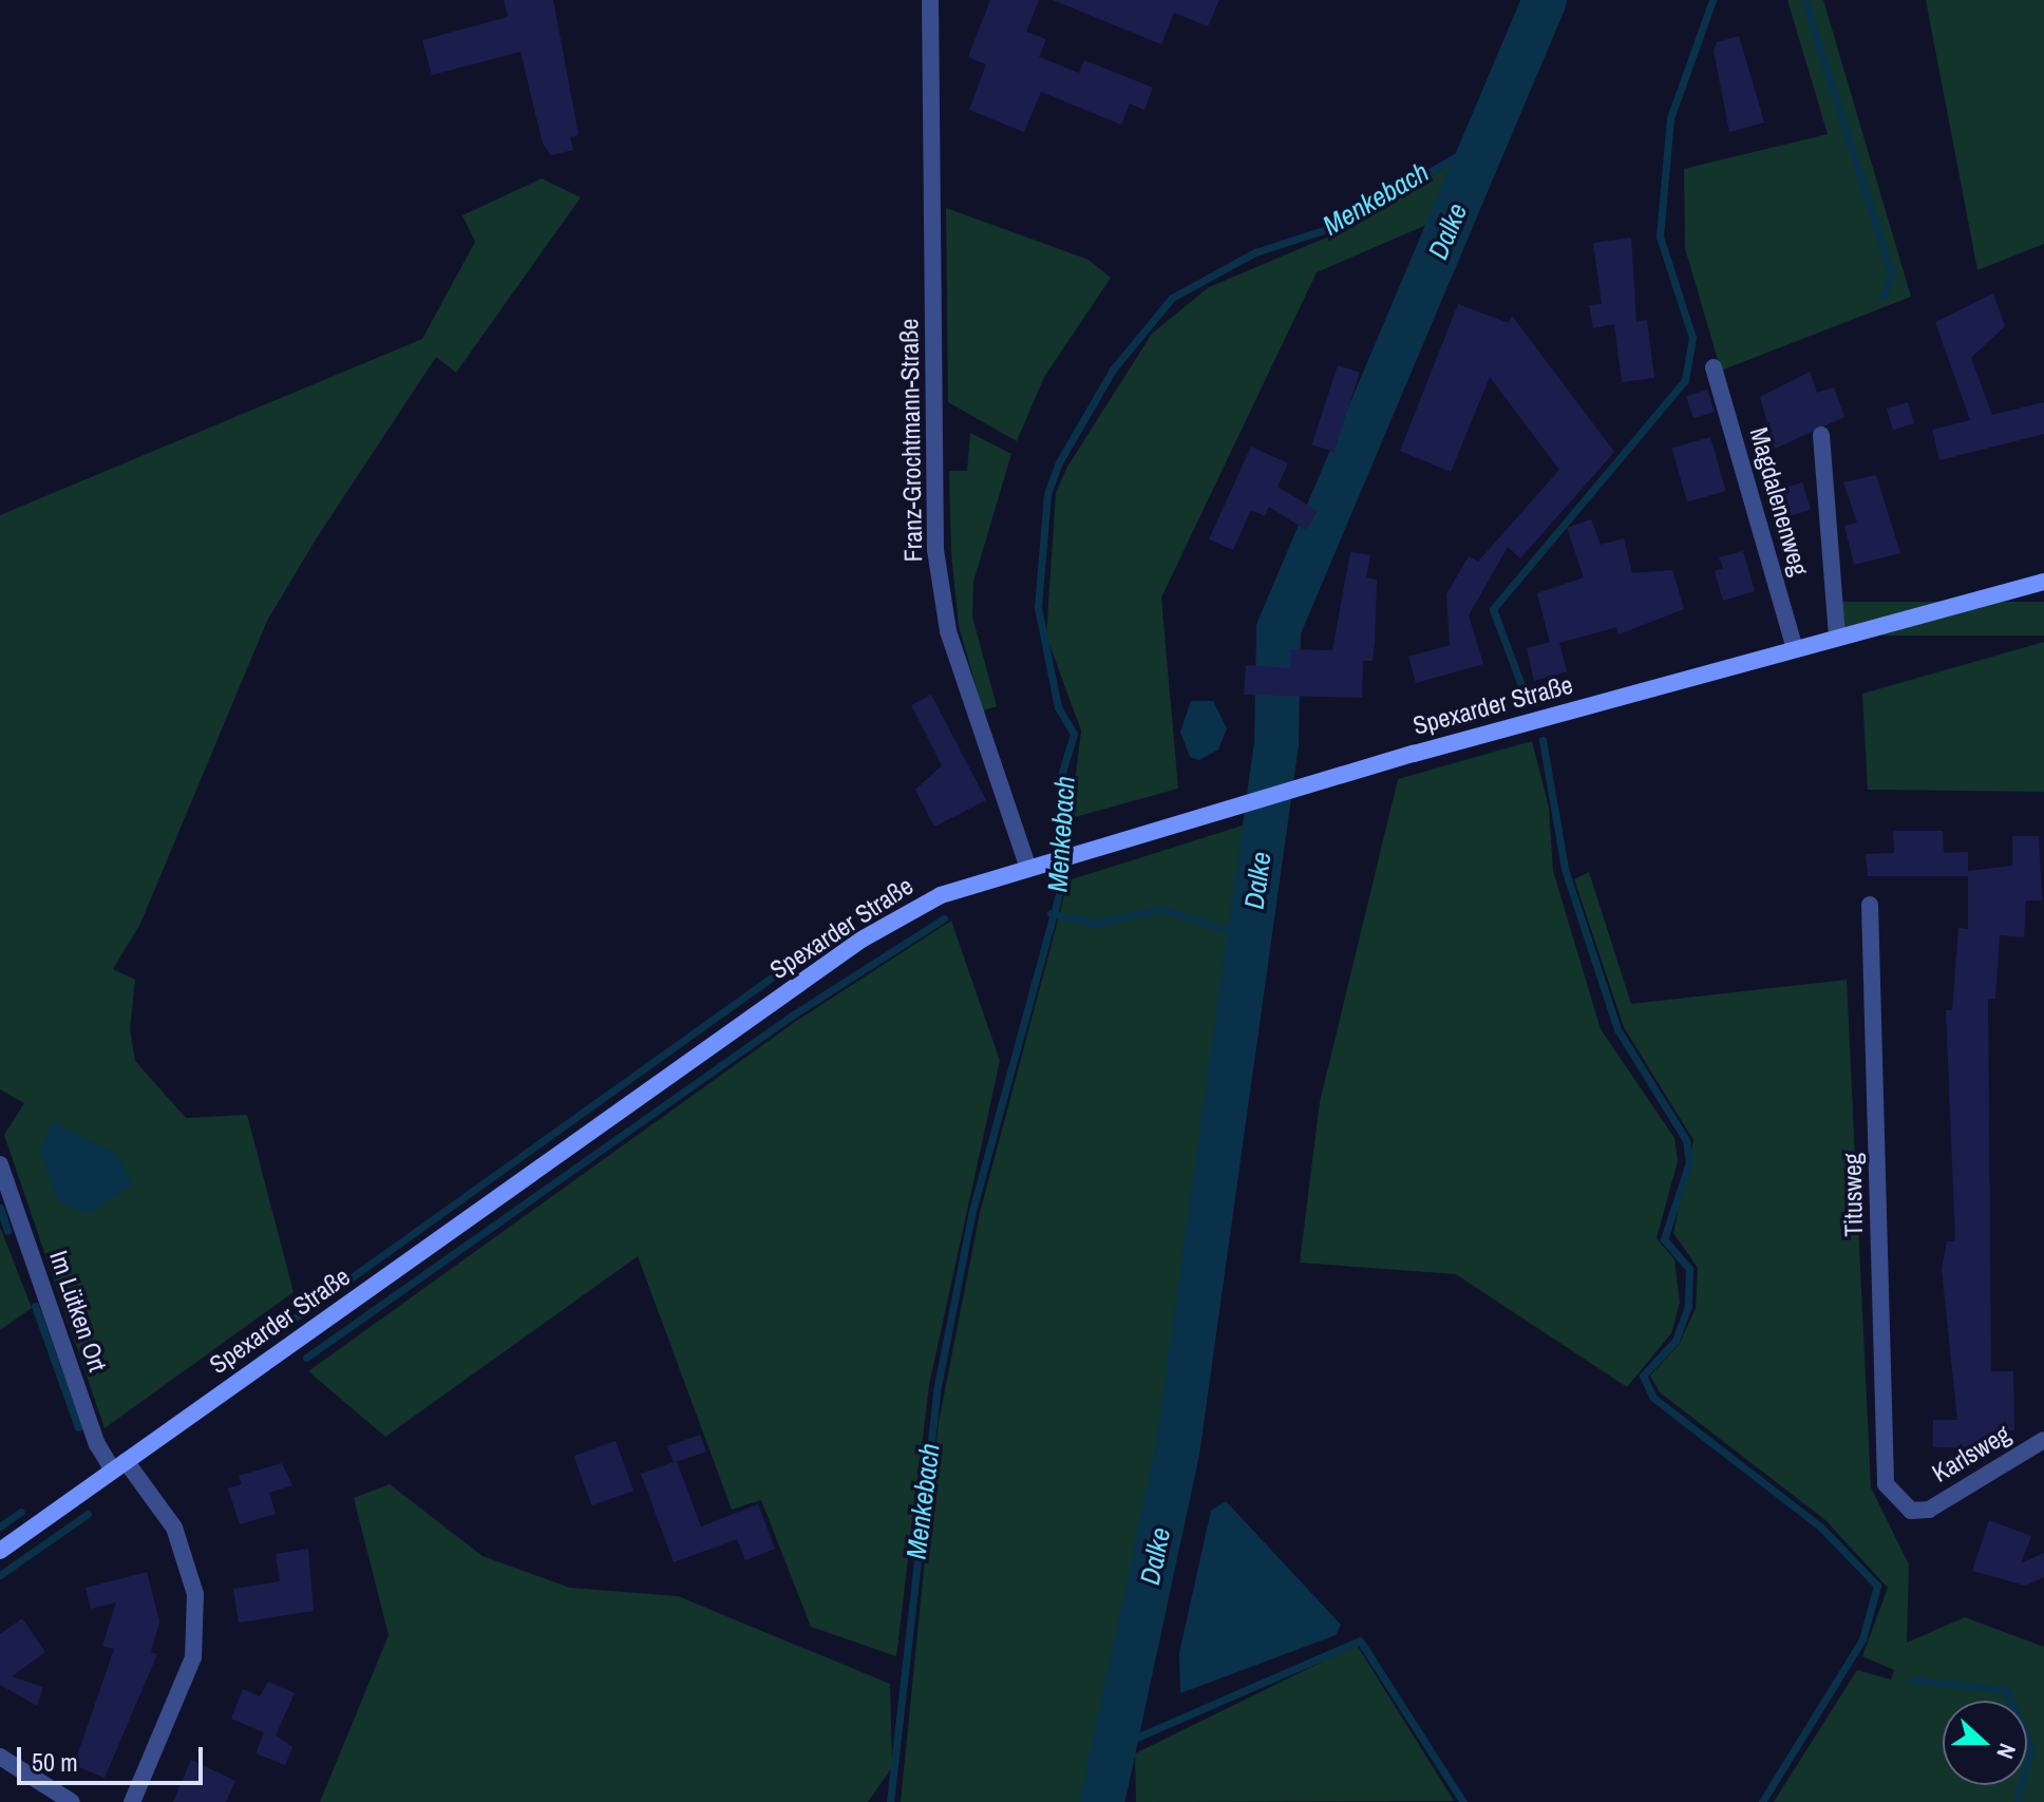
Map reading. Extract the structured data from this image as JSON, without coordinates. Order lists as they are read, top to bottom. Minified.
{"streets":{"main road":["Spexarder Straße"],"street":["Franz-Grochtmann-Straße","Magdalenenweg","Titusweg","Im Lütken Ort","Karlsweg"]},"crossings":[["Franz-Grochtmann-Straße","Spexarder Straße"],["Magdalenenweg","Spexarder Straße"],["Spexarder Straße","Im Lütken Ort"],["Titusweg","Karlsweg"]],"water":["Menkebach","Dalke"],"scale_bar":"50 m","north":"right"}
